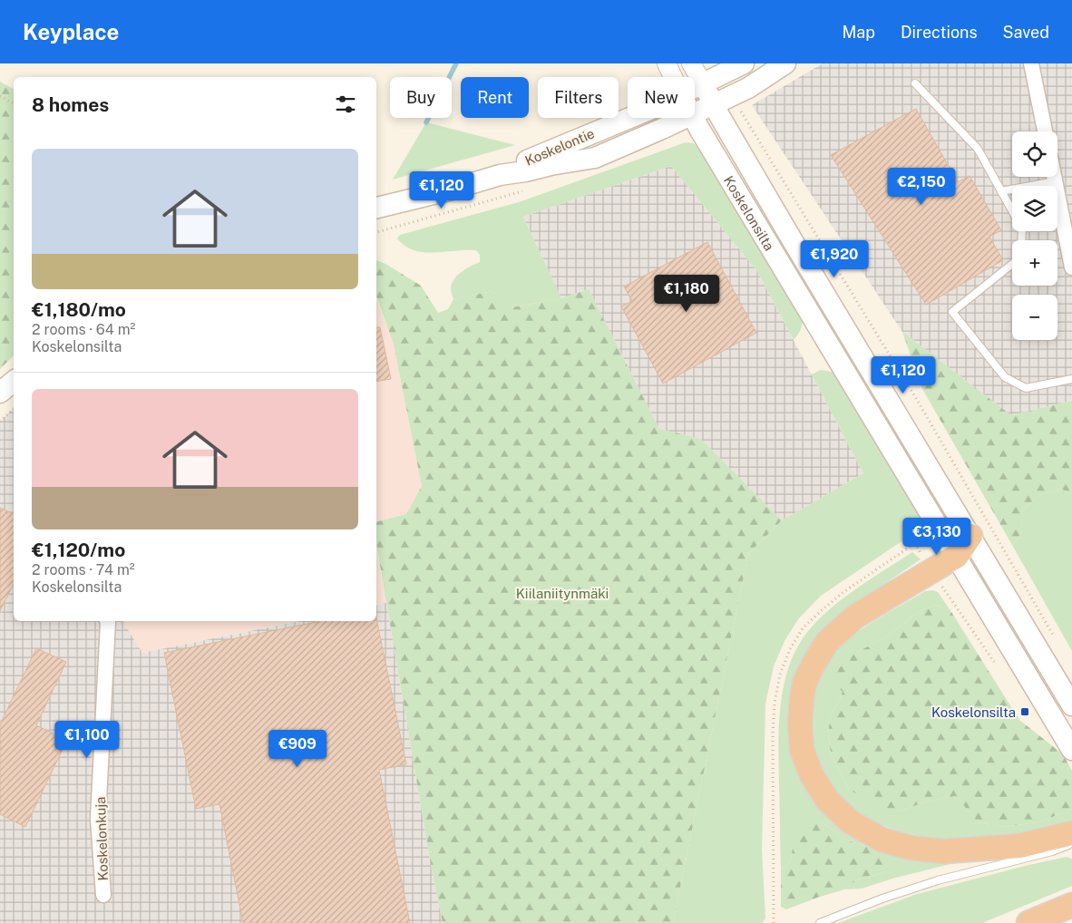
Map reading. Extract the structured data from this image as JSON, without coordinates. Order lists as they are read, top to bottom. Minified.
{"streets":{"main road":["Koskelontie","Koskelonsilta"],"street":["Koskelonkuja"]},"crossings":[["Koskelontie","Koskelonsilta"]],"parks":["Kiilaniitynmäki"],"places":{"transit":["Koskelonsilta"]},"page":{"header":"Keyplace","nav":["Map","Directions","Saved"],"chip":["Buy","Rent","Filters","New"],"heading":"8 homes","map_buttons":["+","−"],"list":[{"name":"€1,180/mo","note":"2 rooms · 64 m² · Koskelonsilta"},{"name":"€1,120/mo","note":"2 rooms · 74 m² · Koskelonsilta"}],"price":["€2,150","€1,120","€1,920","€1,180","€1,120","€3,130","€1,100","€909"]}}
